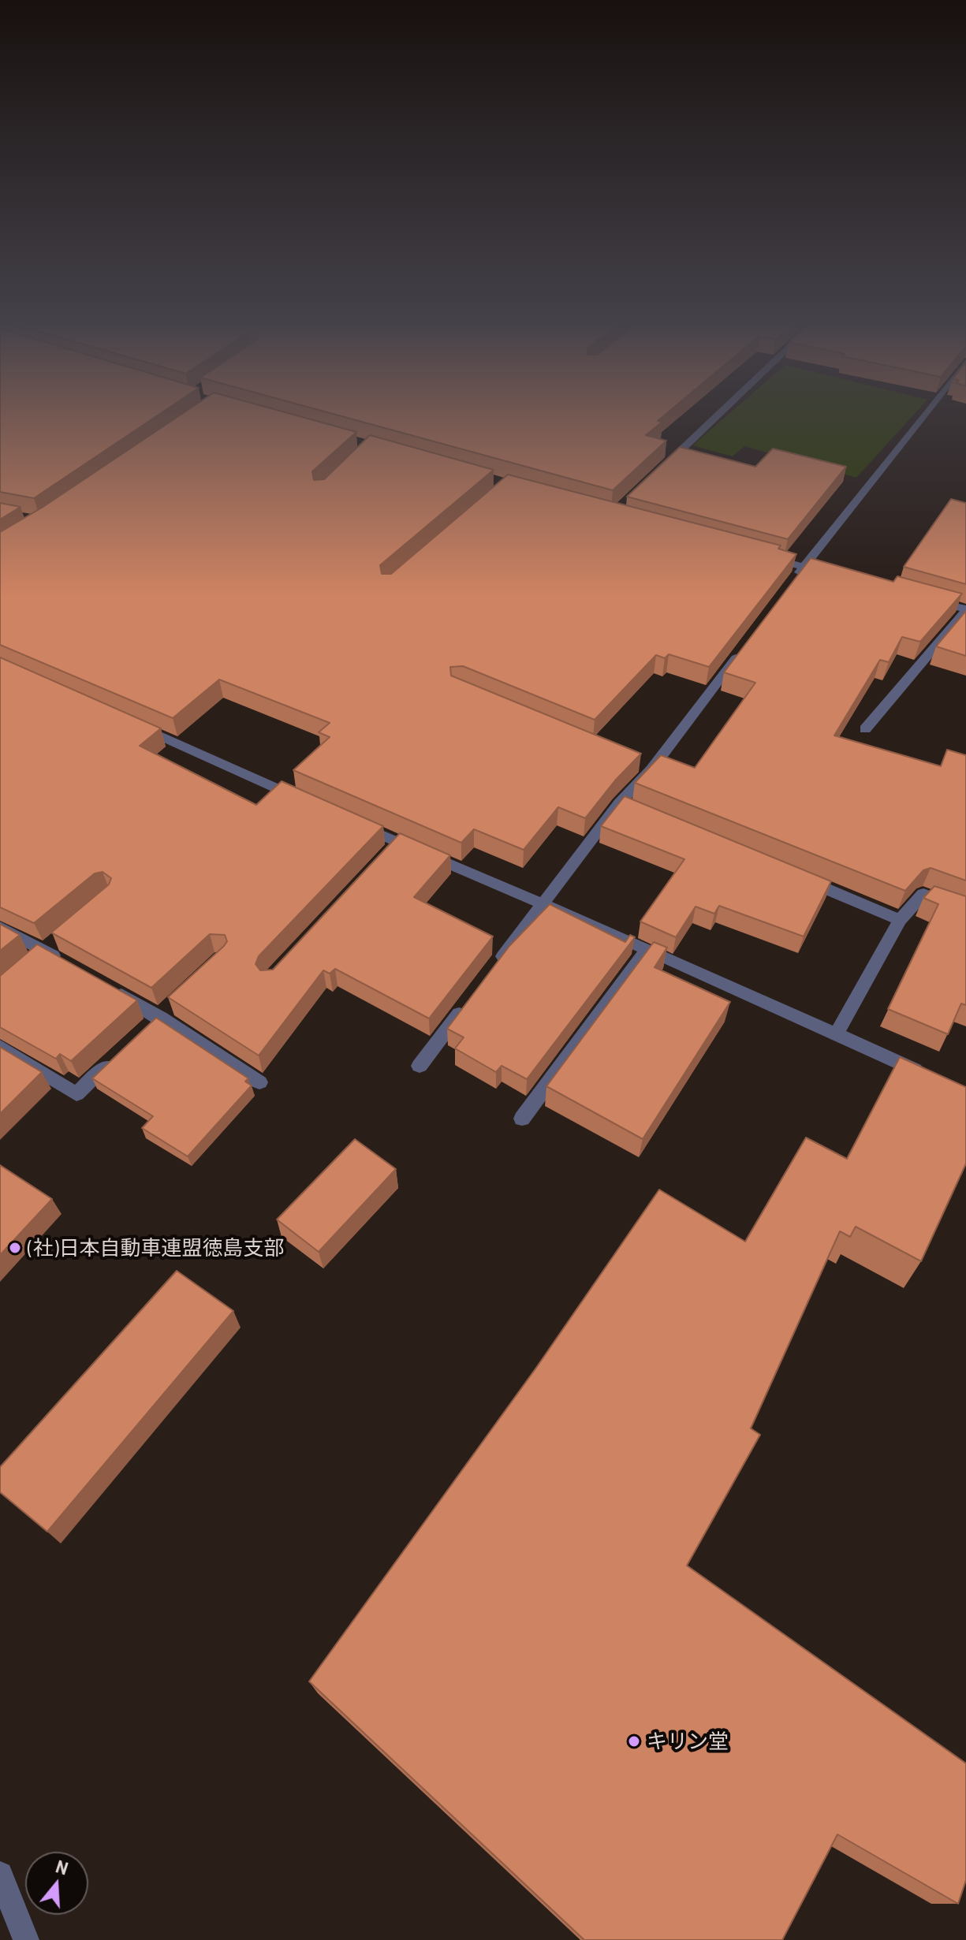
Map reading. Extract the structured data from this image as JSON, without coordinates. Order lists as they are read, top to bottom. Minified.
{"places":["(社)日本自動車連盟徳島支部","キリン堂"],"north":"top"}
